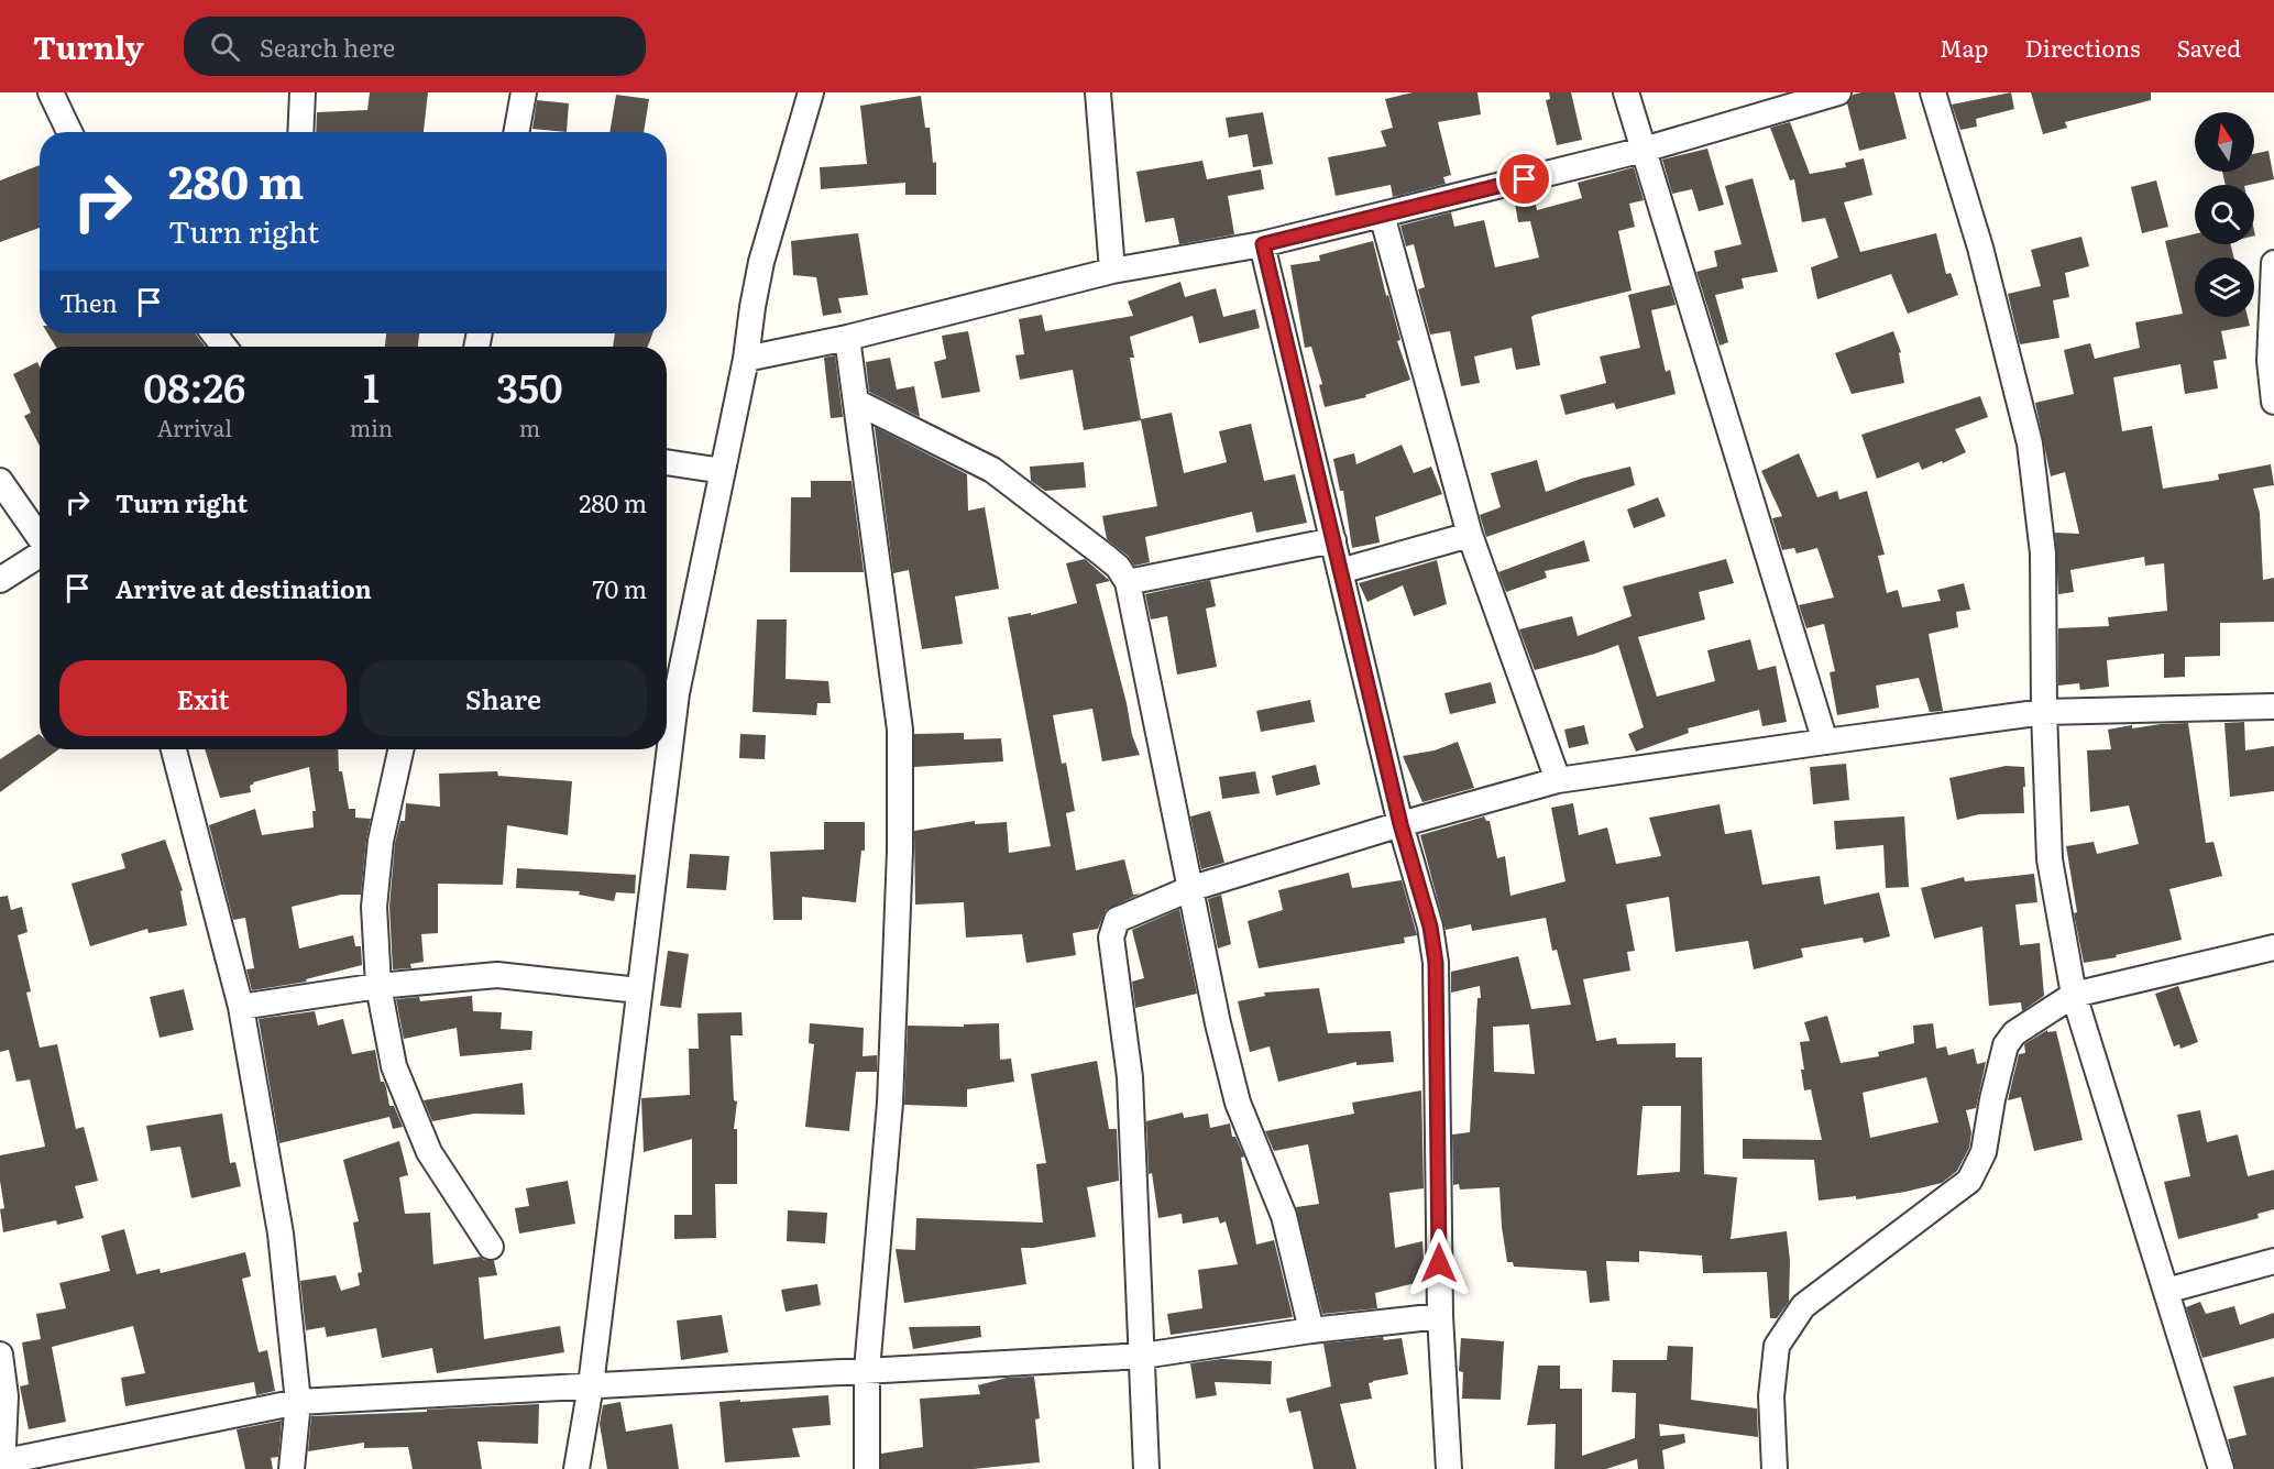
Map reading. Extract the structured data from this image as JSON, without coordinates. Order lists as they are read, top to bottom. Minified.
{"north":"top","page":{"header":"Turnly","search":"Search here","nav":["Map","Directions","Saved"],"turn":["280 m","Turn right"],"then":"Then","eta":["08:26","Arrival","1","min","350","m"],"list":[{"name":"Turn right","value":"280 m"},{"name":"Arrive at destination","value":"70 m"}],"buttons":["Exit","Share"]}}
